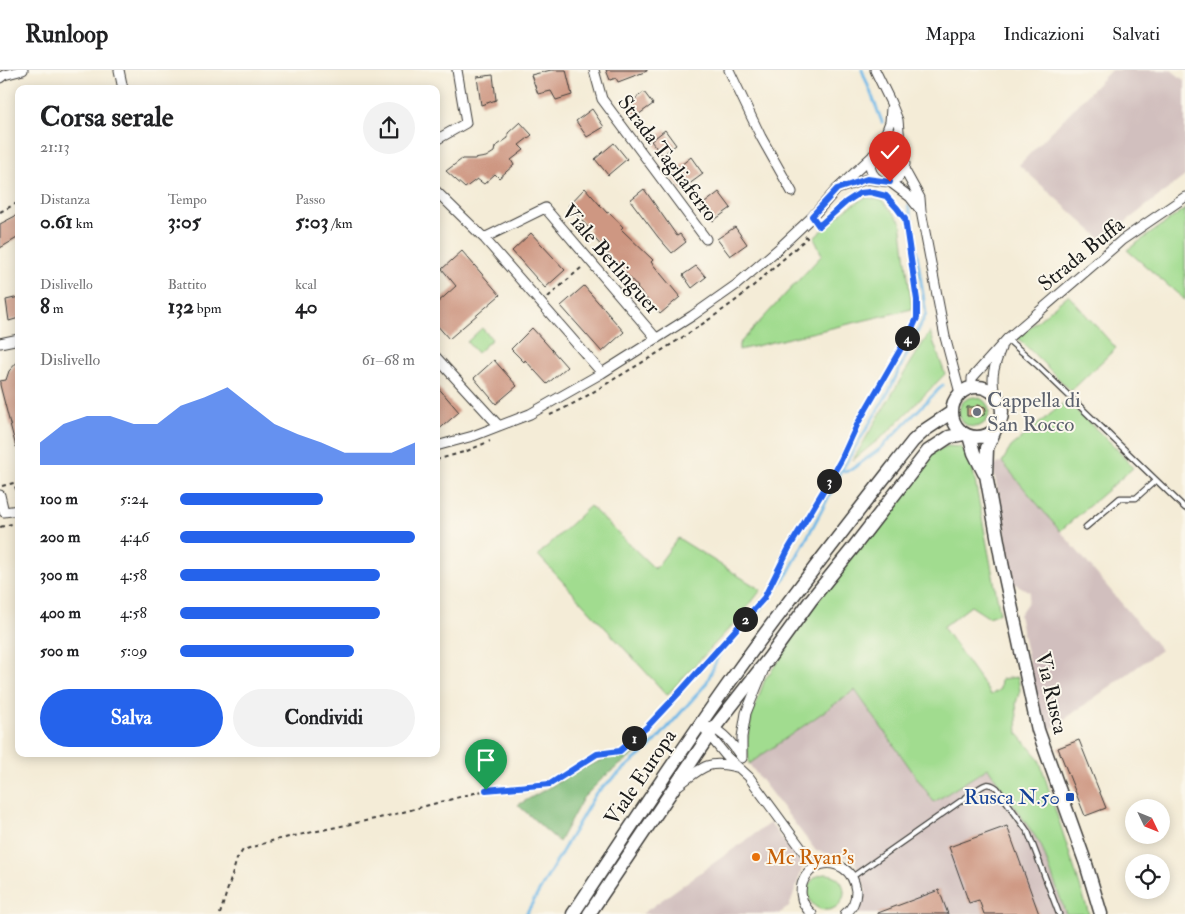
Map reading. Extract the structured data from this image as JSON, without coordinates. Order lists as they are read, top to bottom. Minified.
{"streets":{"street":["Strada Tagliaferro","Strada Buffa","Viale Berlinguer","Via Rusca","Viale Europa"]},"crossings":[["Strada Buffa","Via Rusca"],["Strada Buffa","Viale Europa"],["Via Rusca","Viale Europa"]],"places":{"other":["Cappella di San Rocco","Mc Ryan's"],"transit":["Rusca N.50"]},"north":"bottom right","page":{"header":"Runloop","nav":["Mappa","Indicazioni","Salvati"],"heading":["Corsa serale","21:13"],"stats":[["Distanza","0.61 km"],["Tempo","3:05"],["Passo","5:03 /km"],["Dislivello","8 m"],["Battito","132 bpm"],["kcal","40"]],"pins":["4","3","2","1"],"chart":["Dislivello","61–68 m"],"list":[{"name":"100 m","note":"5:24"},{"name":"200 m","note":"4:46"},{"name":"300 m","note":"4:58"},{"name":"400 m","note":"4:58"},{"name":"500 m","note":"5:09"}],"buttons":["Salva","Condividi"]}}
